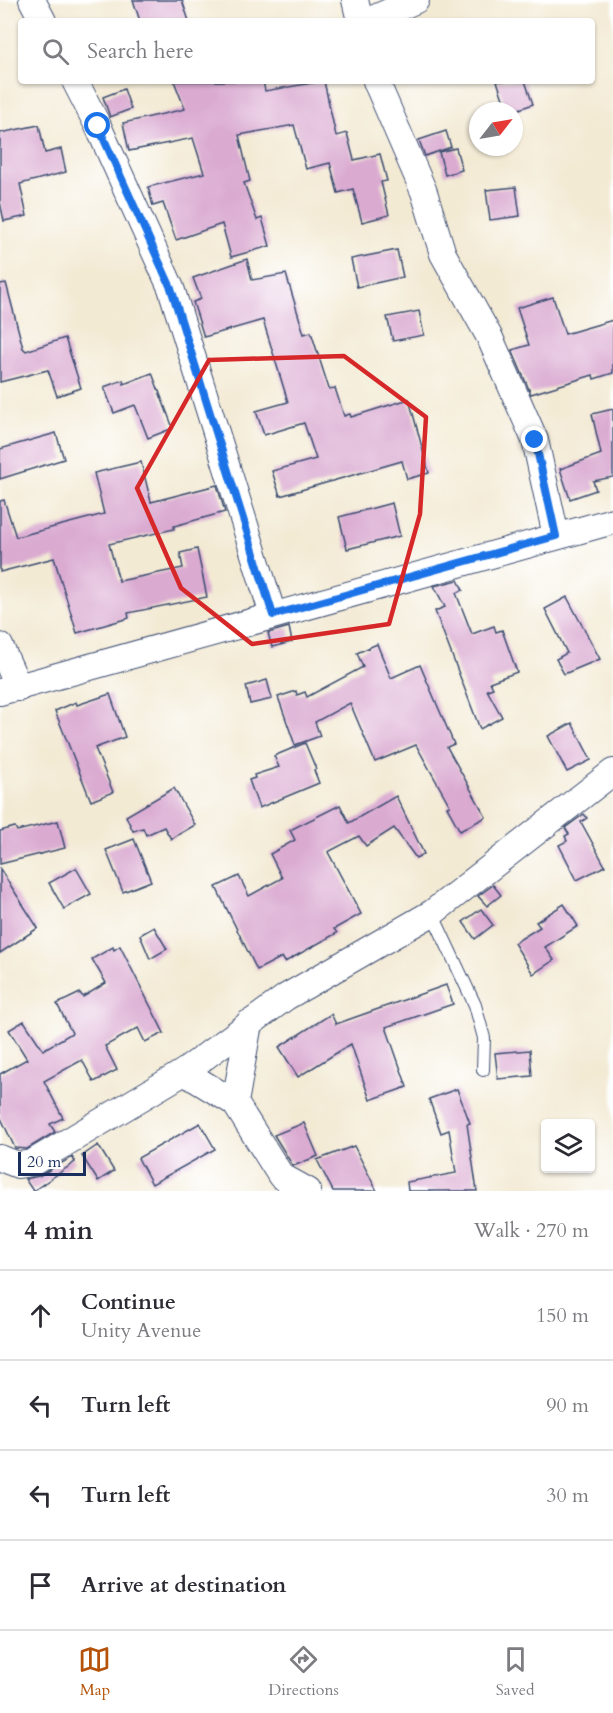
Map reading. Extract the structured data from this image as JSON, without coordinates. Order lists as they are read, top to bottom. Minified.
{"scale_bar":"20 m","north":"top right","page":{"search":"Search here","scale":"20 m","heading":["4 min","Walk · 270 m"],"list":[["Continue","Unity Avenue","150 m"],["Turn left","90 m"],["Turn left","30 m"],"Arrive at destination"],"nav":["Map","Directions","Saved"]}}
